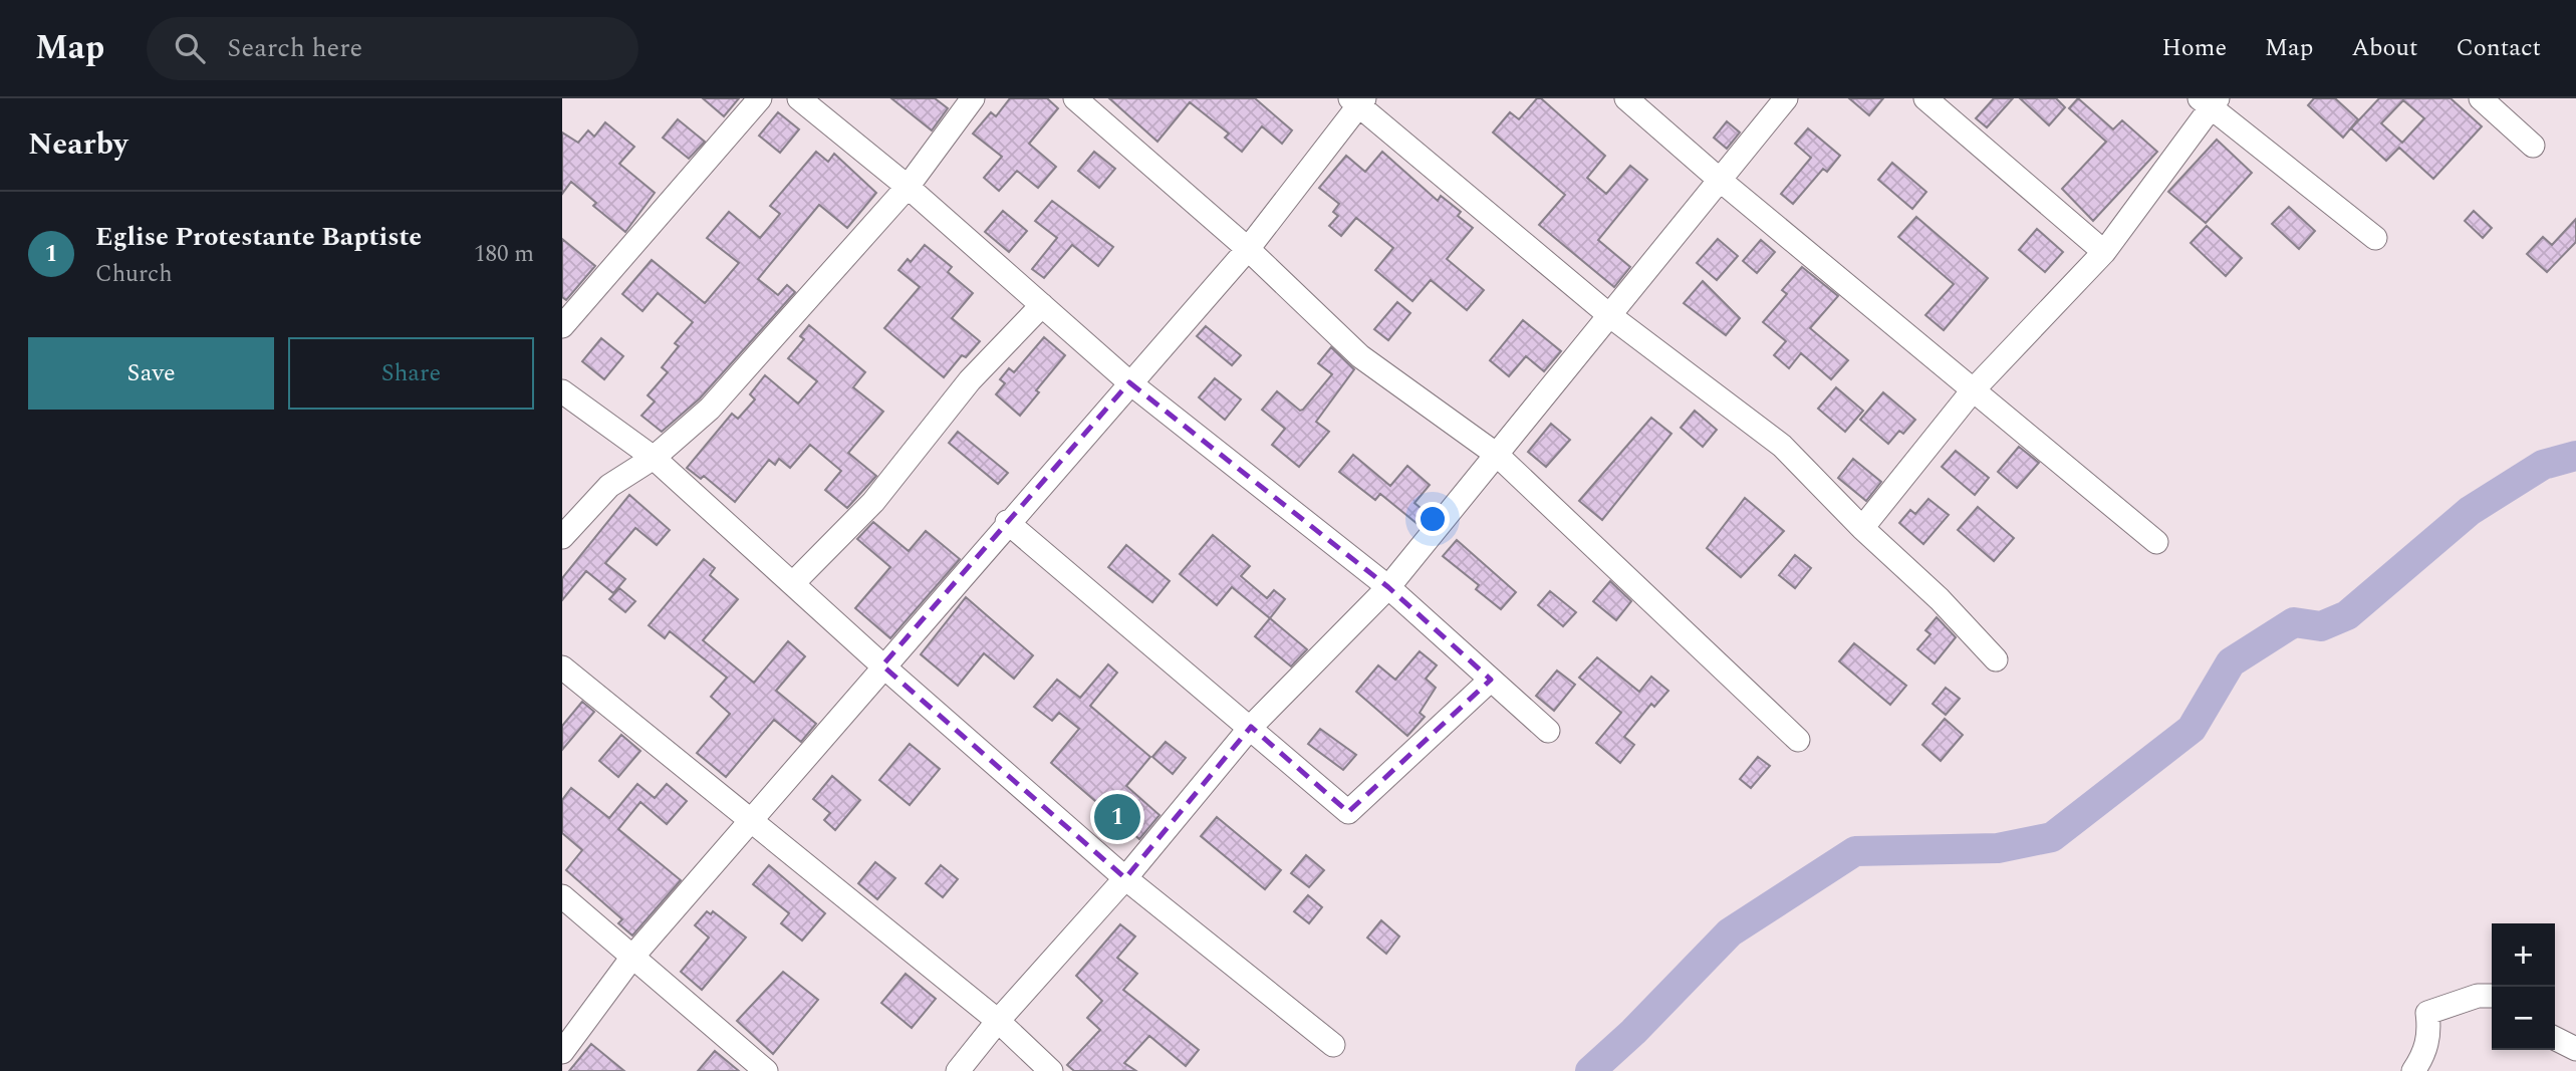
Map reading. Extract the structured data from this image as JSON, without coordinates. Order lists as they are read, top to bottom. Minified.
{"page":{"header":"Map","search":"Search here","nav":["Home","Map","About","Contact"],"heading":"Nearby","list":[{"mark":"1","name":"Eglise Protestante Baptiste","note":"Church","value":"180 m"}],"buttons":["Save","Share"],"pins":"1","map_buttons":["+","−"]}}
